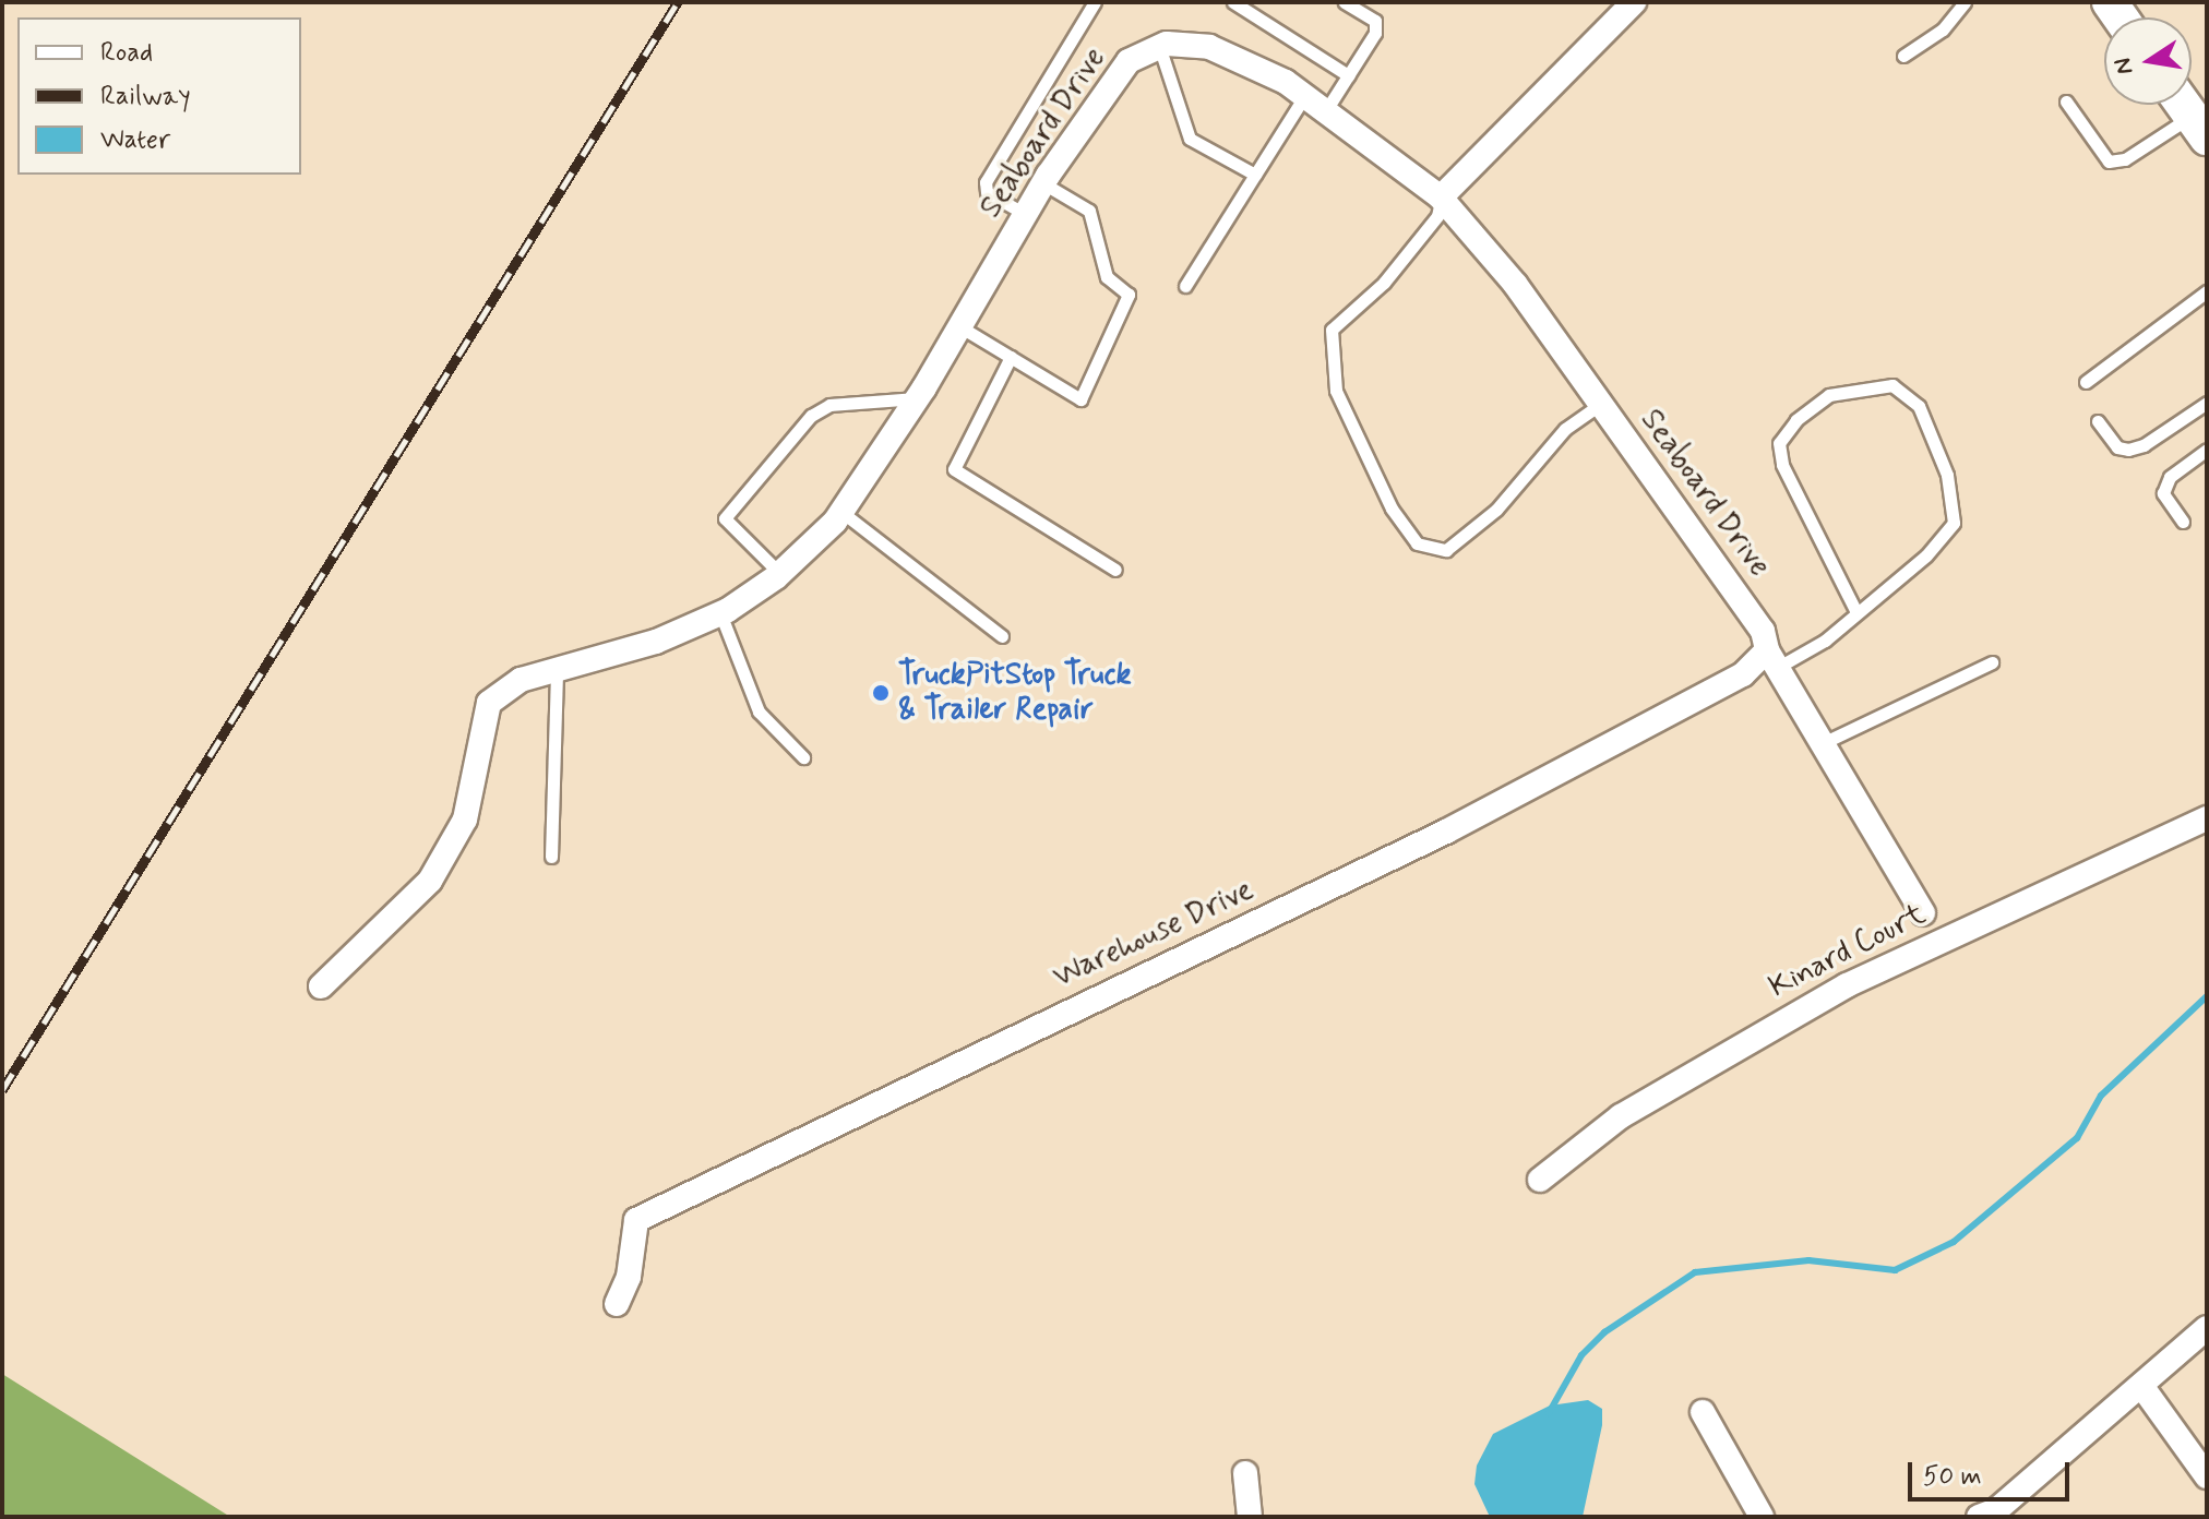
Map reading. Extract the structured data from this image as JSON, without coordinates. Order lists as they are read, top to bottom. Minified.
{"streets":{"street":["Seaboard Drive","Warehouse Drive","Kinard Court"]},"crossings":[["Seaboard Drive","Warehouse Drive"]],"places":["TruckPitStop Truck & Trailer Repair"],"legend":["Road","Railway","Water"],"scale_bar":"50 m","north":"left"}
